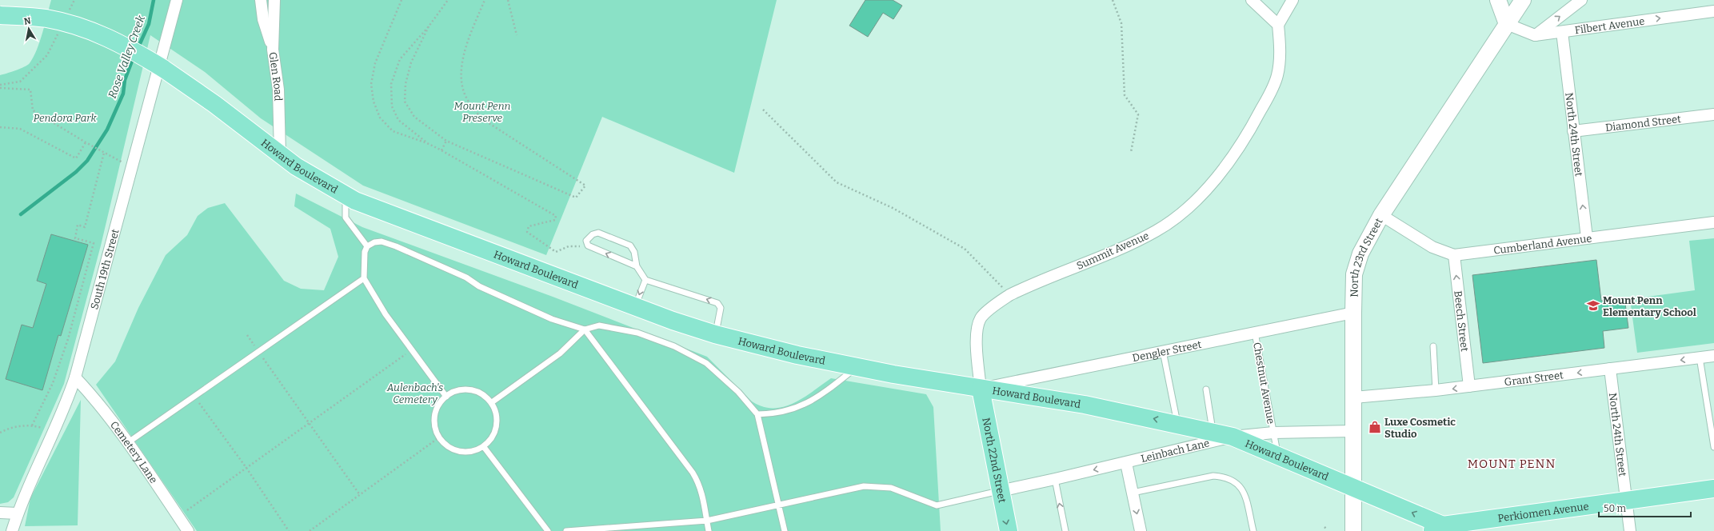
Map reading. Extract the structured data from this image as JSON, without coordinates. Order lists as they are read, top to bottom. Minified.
{"streets":{"main road":["Howard Boulevard","North 23rd Street","North 22nd Street","Perkiomen Avenue"],"street":["Filbert Avenue","Glen Road","Diamond Street","North 24th Street","Cumberland Avenue","Summit Avenue","South 19th Street","Beech Street","Dengler Street","Grant Street","Leinbach Lane","Cemetery Lane"],"lane":["Chestnut Avenue"]},"crossings":[["Filbert Avenue","North 24th Street"],["Filbert Avenue","North 23rd Street"],["Glen Road","Howard Boulevard"],["Diamond Street","North 24th Street"],["North 24th Street","Cumberland Avenue"],["North 24th Street","Grant Street"],["North 24th Street","Perkiomen Avenue"],["Howard Boulevard","Summit Avenue"],["Howard Boulevard","North 23rd Street"],["Howard Boulevard","Dengler Street"],["Howard Boulevard","Chestnut Avenue"],["Howard Boulevard","Leinbach Lane"],["Howard Boulevard","North 22nd Street"],["Howard Boulevard","Perkiomen Avenue"],["Cumberland Avenue","North 23rd Street"],["Cumberland Avenue","Beech Street"],["Summit Avenue","Dengler Street"],["Summit Avenue","North 22nd Street"],["North 23rd Street","Dengler Street"],["North 23rd Street","Grant Street"],["North 23rd Street","Leinbach Lane"],["South 19th Street","Cemetery Lane"],["Beech Street","Grant Street"],["Dengler Street","Chestnut Avenue"],["Dengler Street","North 22nd Street"],["Chestnut Avenue","Leinbach Lane"],["Leinbach Lane","North 22nd Street"]],"one_way":["Filbert Avenue","Beech Street","Grant Street"],"districts":["MOUNT PENN"],"water":["Rose Valley Creek"],"parks":["Mount Penn Preserve","Pendora Park","Aulenbach's Cemetery"],"places":{"school or university":["Mount Penn Elementary School"],"shop":["Luxe Cosmetic Studio"]},"scale_bar":"50 m","north":"top"}
